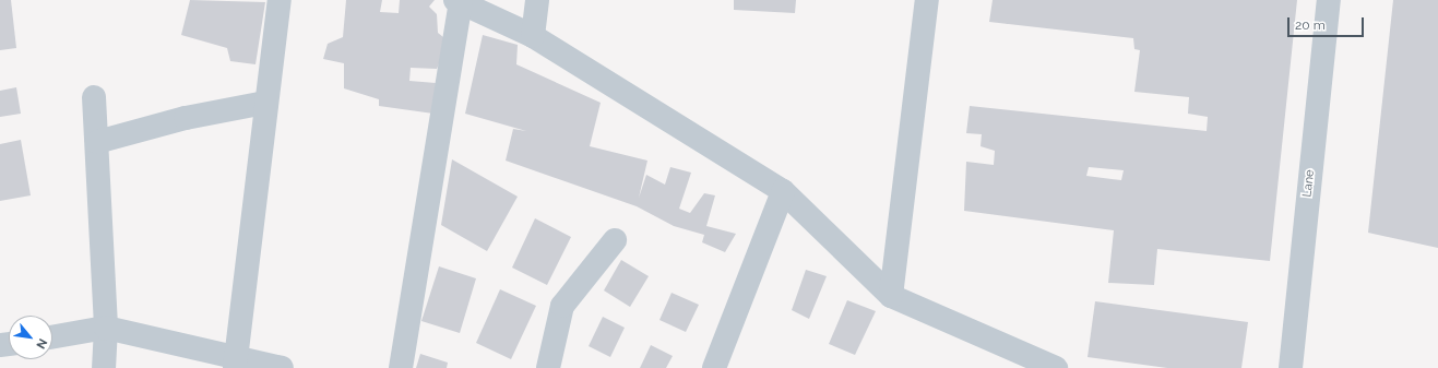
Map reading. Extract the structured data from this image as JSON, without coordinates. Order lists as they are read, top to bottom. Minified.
{"streets":{"street":["Lane"]},"scale_bar":"20 m","north":"bottom right"}
